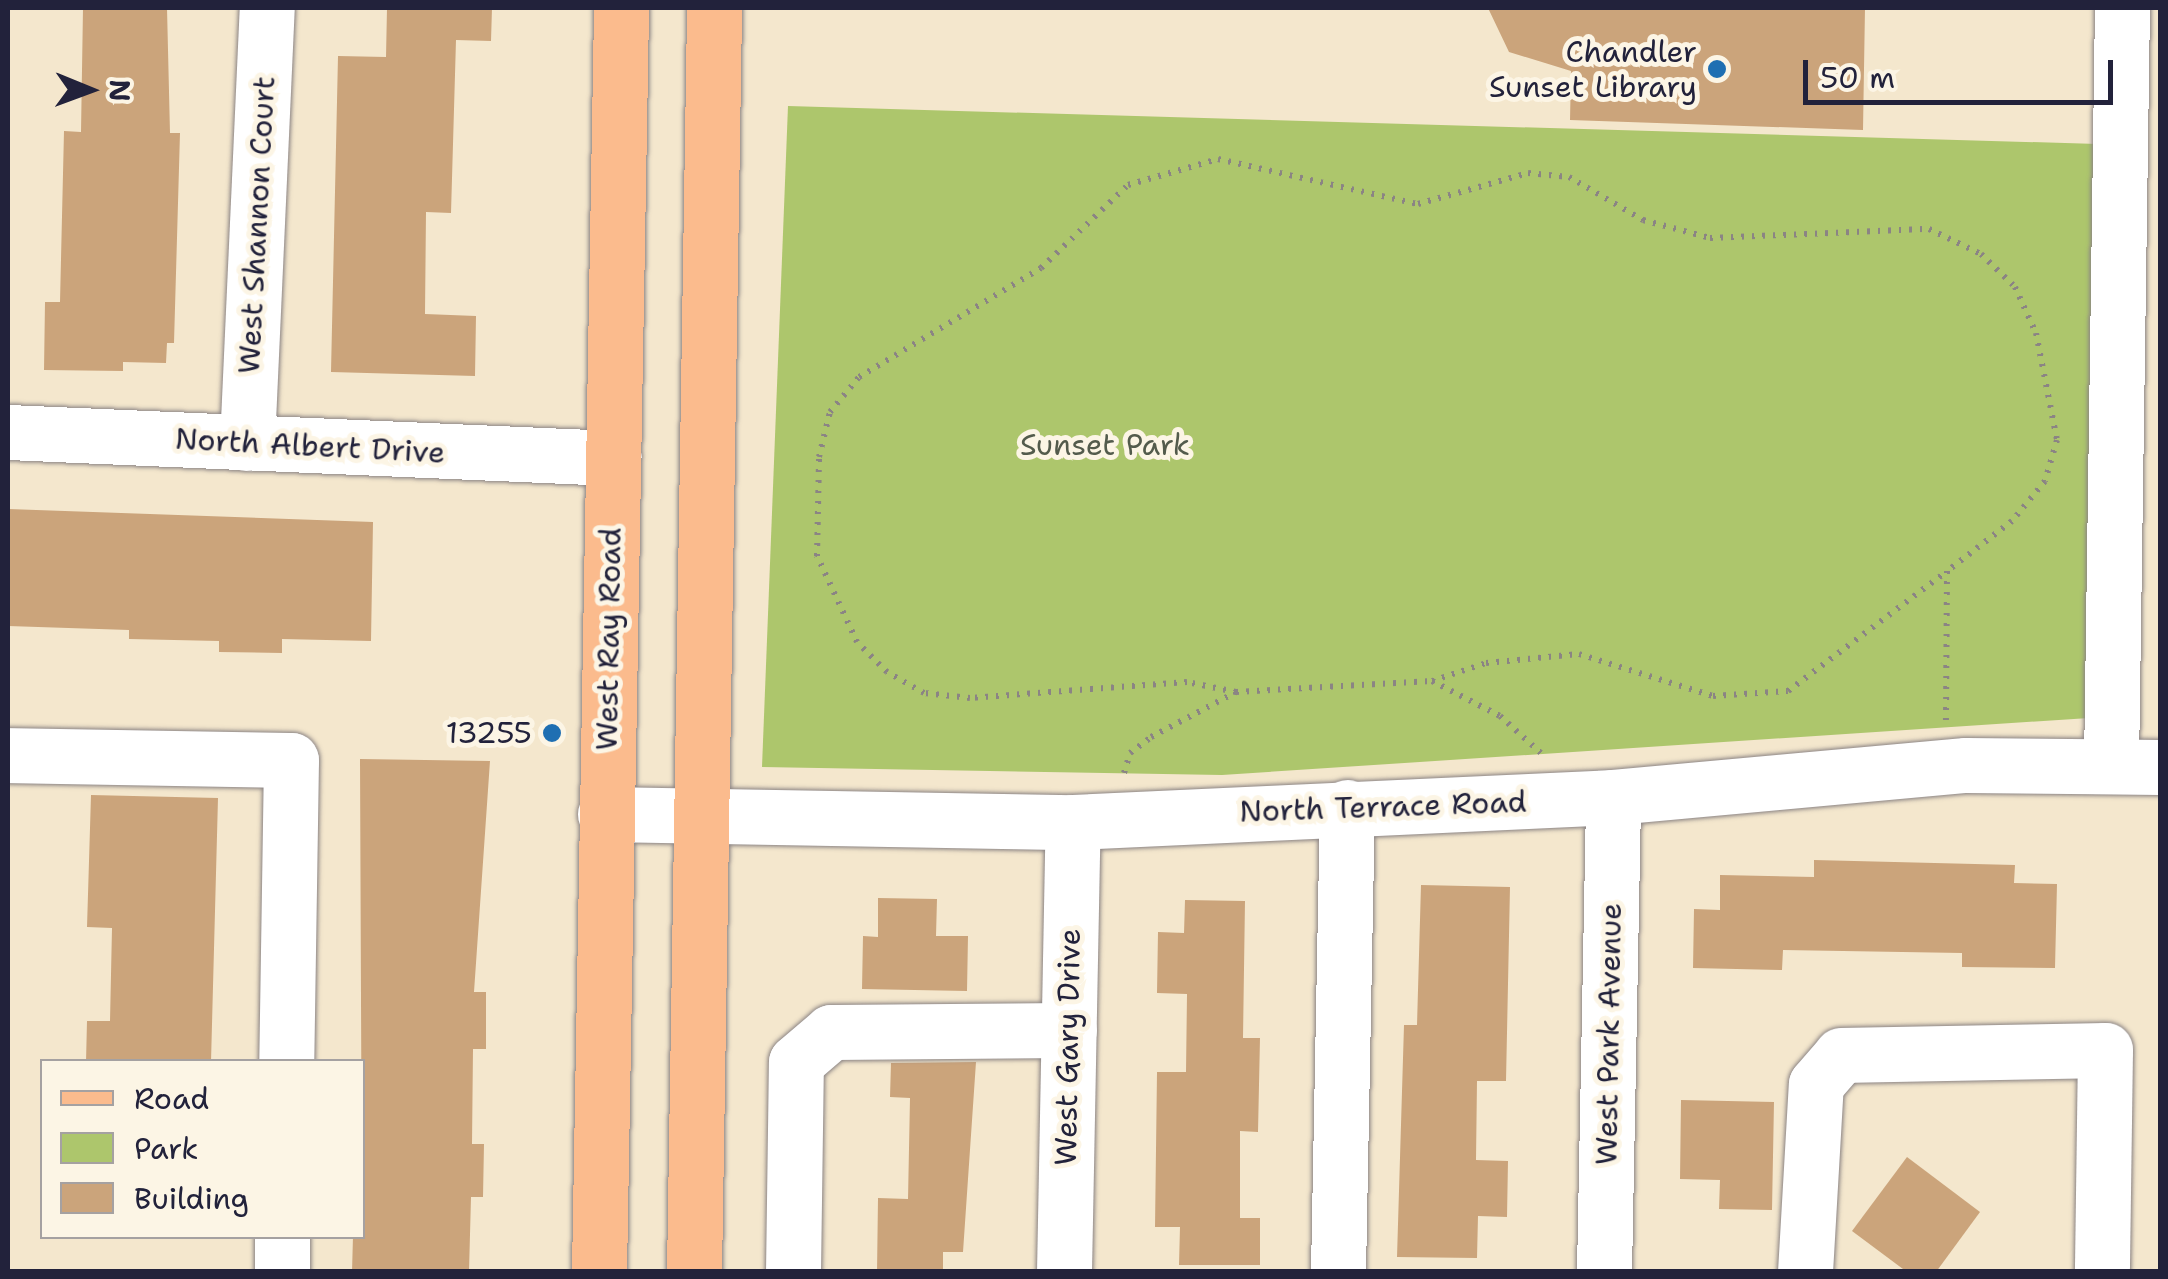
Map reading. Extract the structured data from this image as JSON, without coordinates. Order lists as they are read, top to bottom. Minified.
{"streets":{"main road":["West Ray Road"],"street":["West Shannon Court","North Albert Drive","North Terrace Road","West Park Avenue","West Gary Drive"]},"crossings":[["West Shannon Court","North Albert Drive"],["North Albert Drive","West Ray Road"],["West Ray Road","North Terrace Road"],["North Terrace Road","West Park Avenue"],["North Terrace Road","West Gary Drive"]],"parks":["Sunset Park"],"places":["Chandler Sunset Library","13255"],"legend":["Road","Park","Building"],"scale_bar":"50 m","north":"right"}
